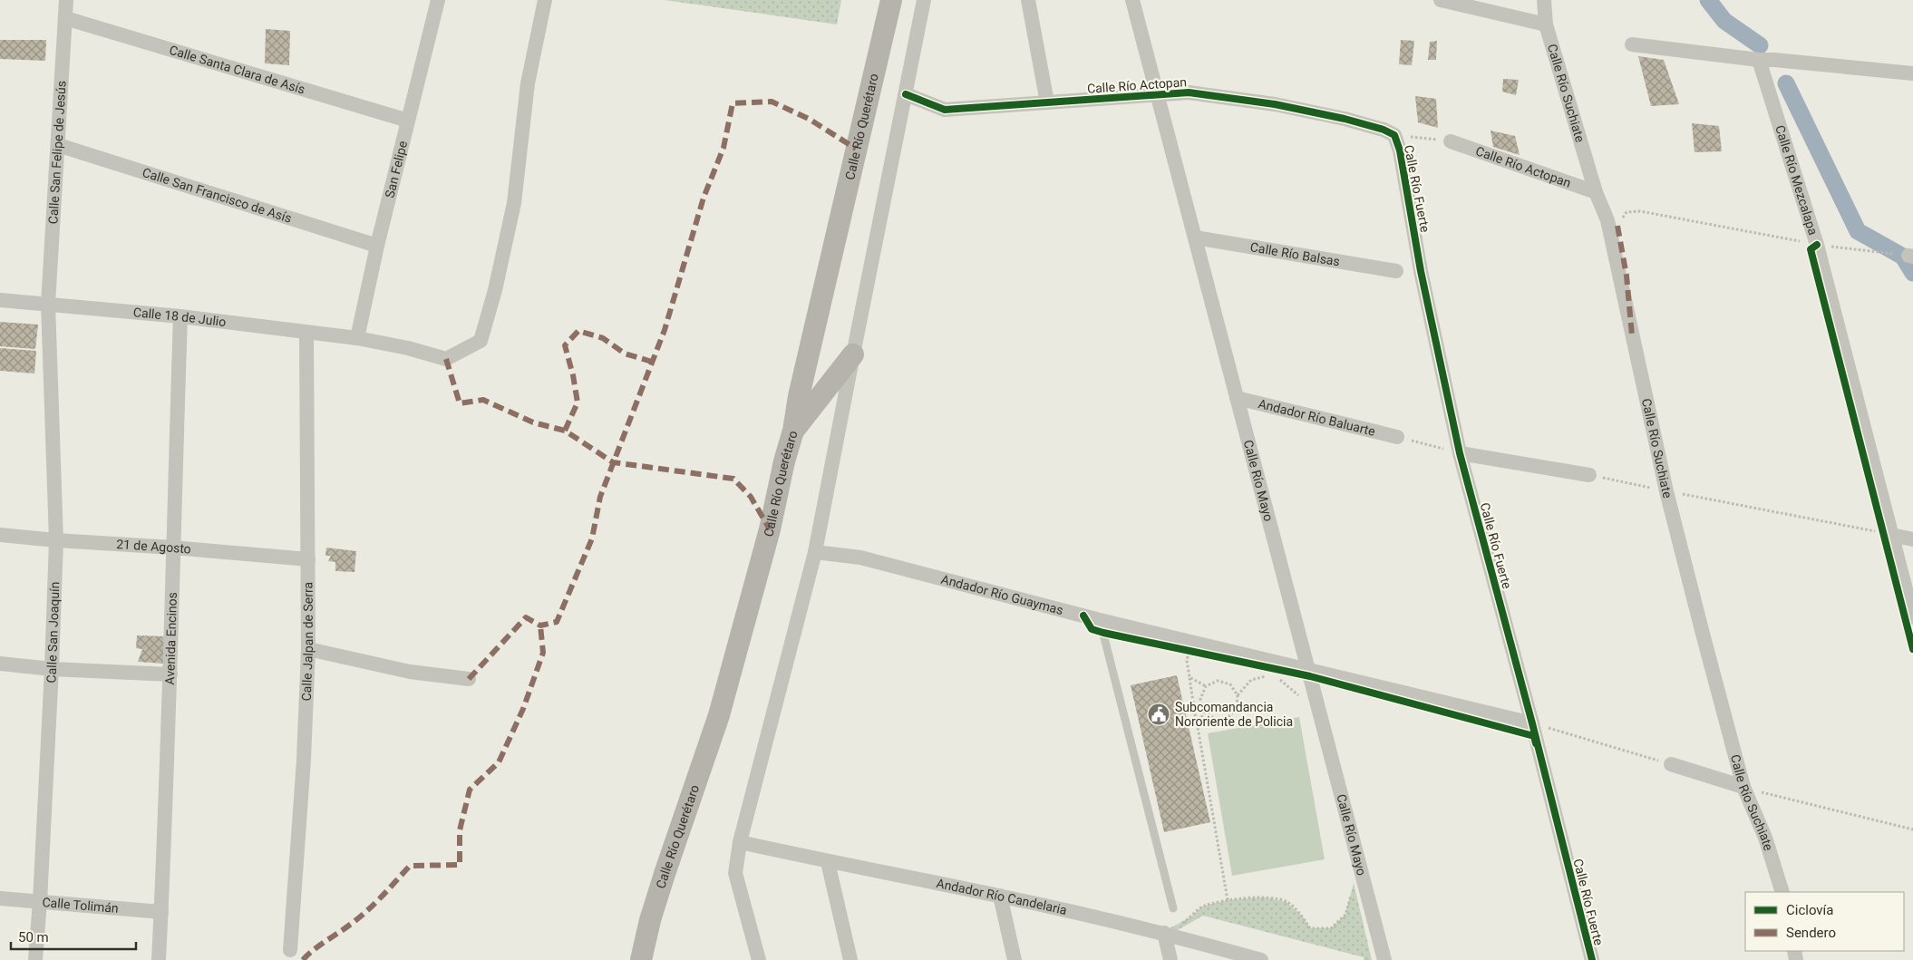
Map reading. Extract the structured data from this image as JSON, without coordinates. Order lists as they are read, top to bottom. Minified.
{"streets":{"main road":["Calle Río Querétaro"],"street":["Calle Santa Clara de Asís","Calle Río Actopan","Calle Río Suchiate","Calle San Felipe de Jesús","San Felipe","Calle Río Mezcalapa","Calle Río Fuerte","Calle San Francisco de Asís","Calle Río Balsas","Calle 18 de Julio","Andador Río Baluarte","Calle Río Mayo","21 de Agosto","Andador Río Guaymas","Calle San Joaquín","Avenida Encinos","Calle Jalpan de Serra","Andador Río Candelaria","Calle Tolimán"]},"crossings":[["Calle Santa Clara de Asís","Calle San Felipe de Jesús"],["Calle Santa Clara de Asís","San Felipe"],["Calle Río Actopan","Calle Río Suchiate"],["Calle Río Actopan","Calle Río Fuerte"],["Calle Río Actopan","Calle Río Mayo"],["Calle San Felipe de Jesús","Calle San Francisco de Asís"],["Calle San Felipe de Jesús","Calle 18 de Julio"],["Calle San Felipe de Jesús","Calle San Joaquín"],["San Felipe","Calle San Francisco de Asís"],["San Felipe","Calle 18 de Julio"],["Calle Río Fuerte","Andador Río Guaymas"],["Calle Río Balsas","Calle Río Mayo"],["Calle 18 de Julio","Calle San Joaquín"],["Calle 18 de Julio","Avenida Encinos"],["Calle 18 de Julio","Calle Jalpan de Serra"],["Andador Río Baluarte","Calle Río Mayo"],["Calle Río Mayo","Andador Río Guaymas"],["21 de Agosto","Calle San Joaquín"],["21 de Agosto","Avenida Encinos"],["21 de Agosto","Calle Jalpan de Serra"],["Calle San Joaquín","Calle Tolimán"],["Avenida Encinos","Calle Tolimán"]],"places":{"public building":["Subcomandancia Nororiente de Policia"]},"legend":["Ciclovía","Sendero"],"scale_bar":"50 m"}
